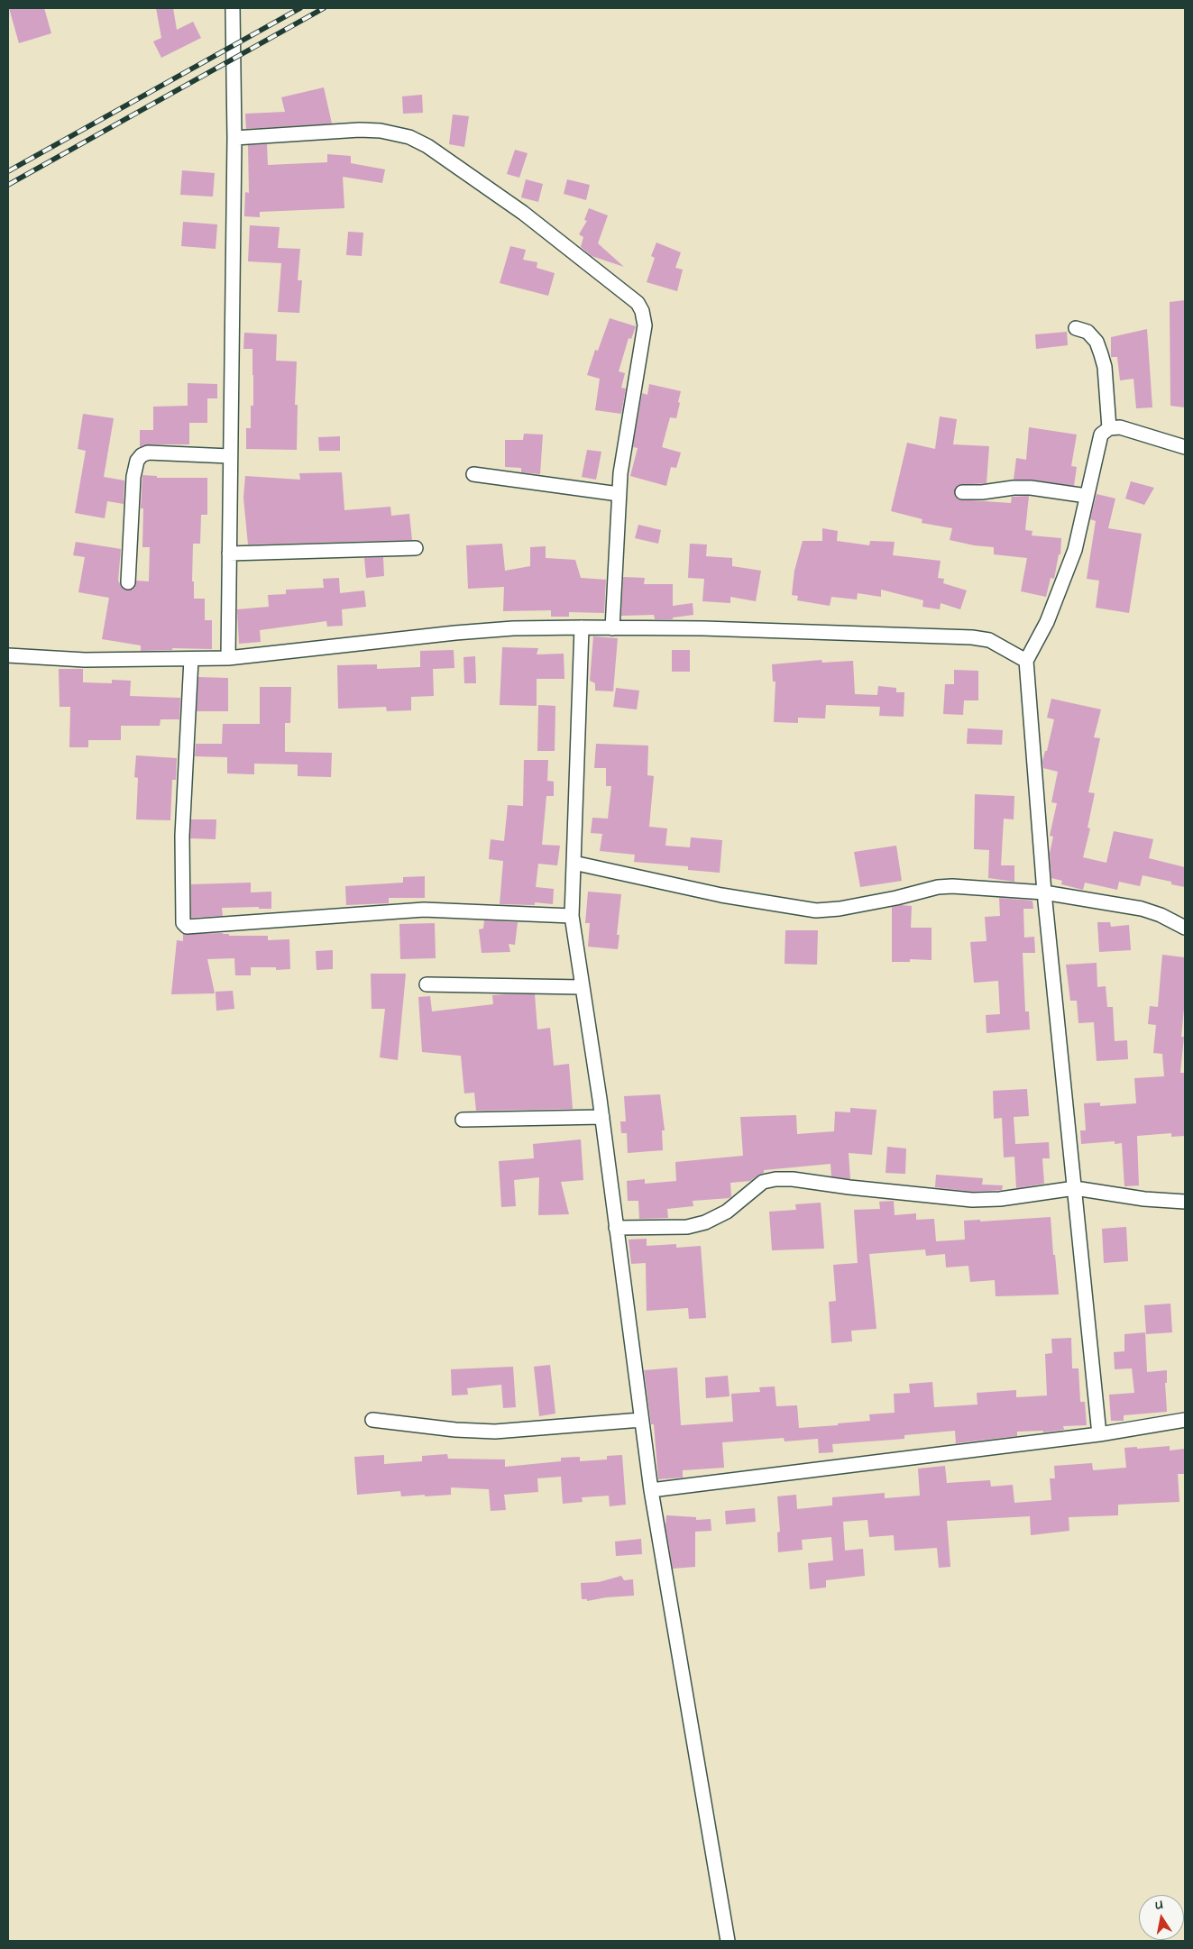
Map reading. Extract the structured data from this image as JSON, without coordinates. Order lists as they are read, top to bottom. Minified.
{"north":"top"}
